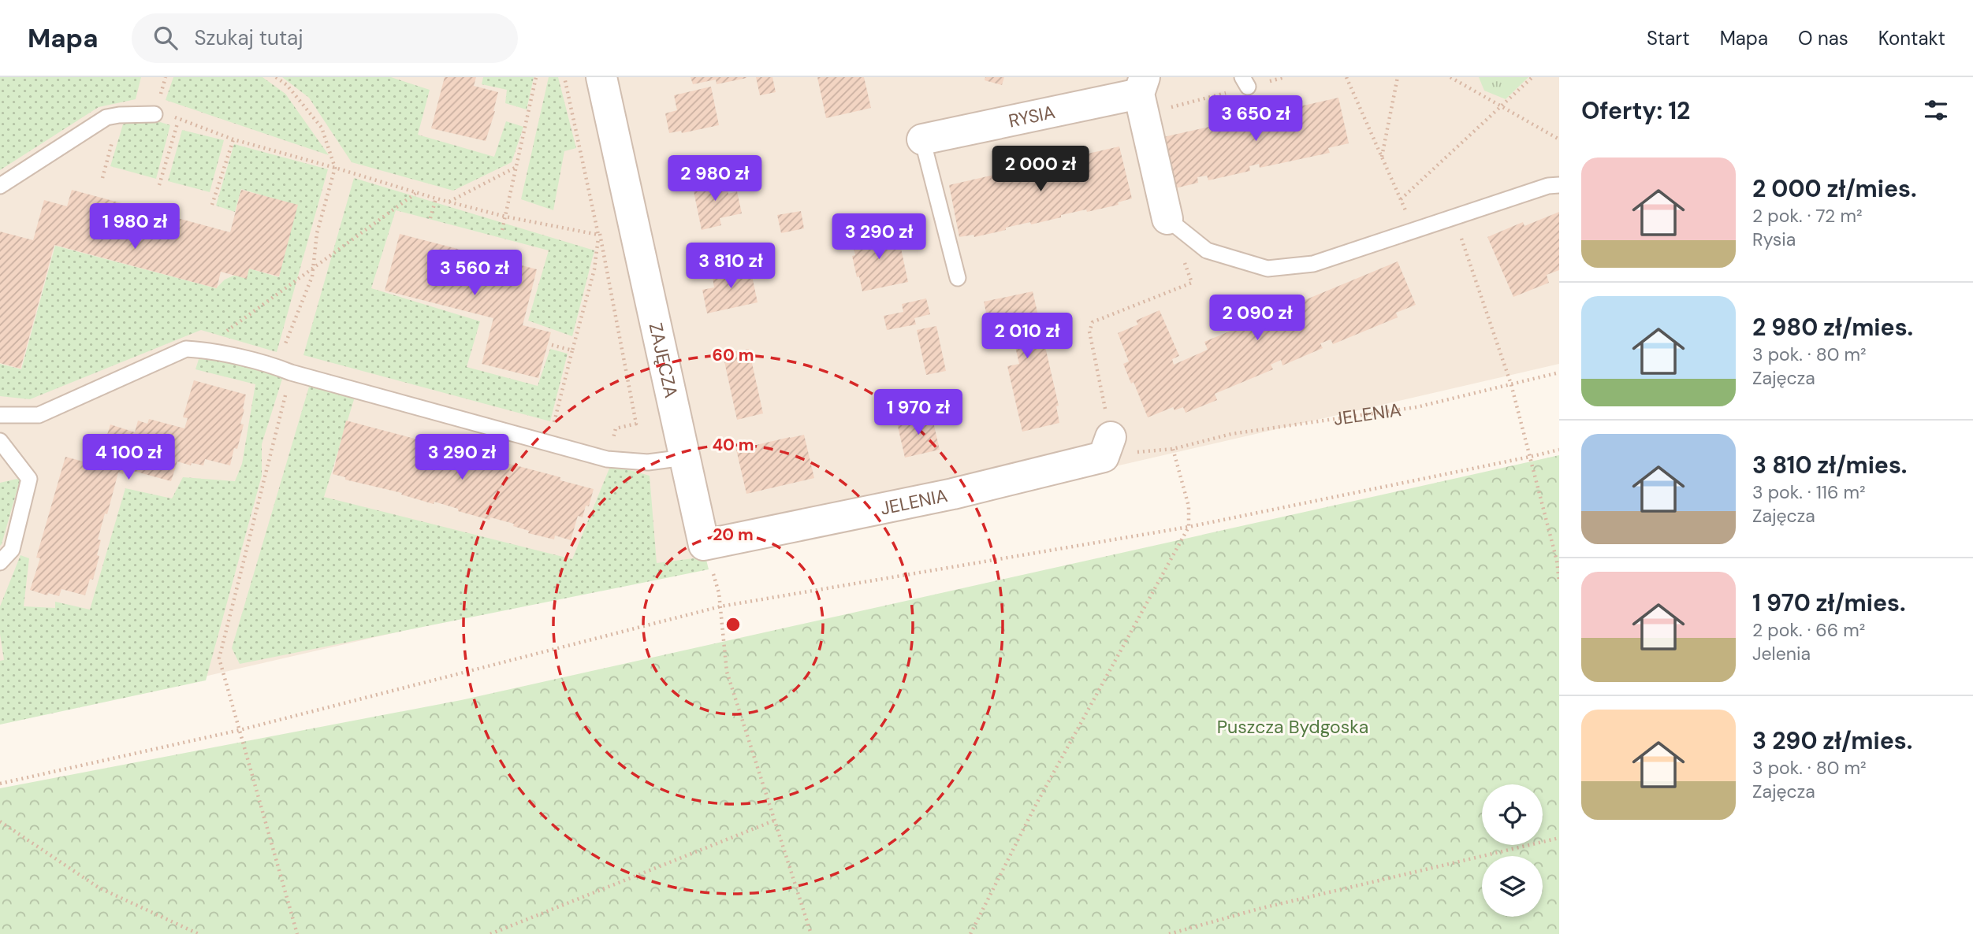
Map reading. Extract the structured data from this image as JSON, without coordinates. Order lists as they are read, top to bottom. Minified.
{"streets":{"street":["RYSIA","ZAJĘCZA","JELENIA"]},"crossings":[["ZAJĘCZA","JELENIA"]],"parks":["Puszcza Bydgoska"],"page":{"header":"Mapa","search":"Szukaj tutaj","nav":["Start","Mapa","O nas","Kontakt"],"heading":"Oferty: 12","price":["3 650 zł","2 000 zł","2 980 zł","1 980 zł","3 290 zł","3 810 zł","3 560 zł","2 090 zł","2 010 zł","1 970 zł","4 100 zł","3 290 zł"],"list":[{"name":"2 000 zł/mies.","note":"2 pok. · 72 m² · Rysia"},{"name":"2 980 zł/mies.","note":"3 pok. · 80 m² · Zajęcza"},{"name":"3 810 zł/mies.","note":"3 pok. · 116 m² · Zajęcza"},{"name":"1 970 zł/mies.","note":"2 pok. · 66 m² · Jelenia"},{"name":"3 290 zł/mies.","note":"3 pok. · 80 m² · Zajęcza"}]},"rings":["60 m","40 m","20 m"]}
